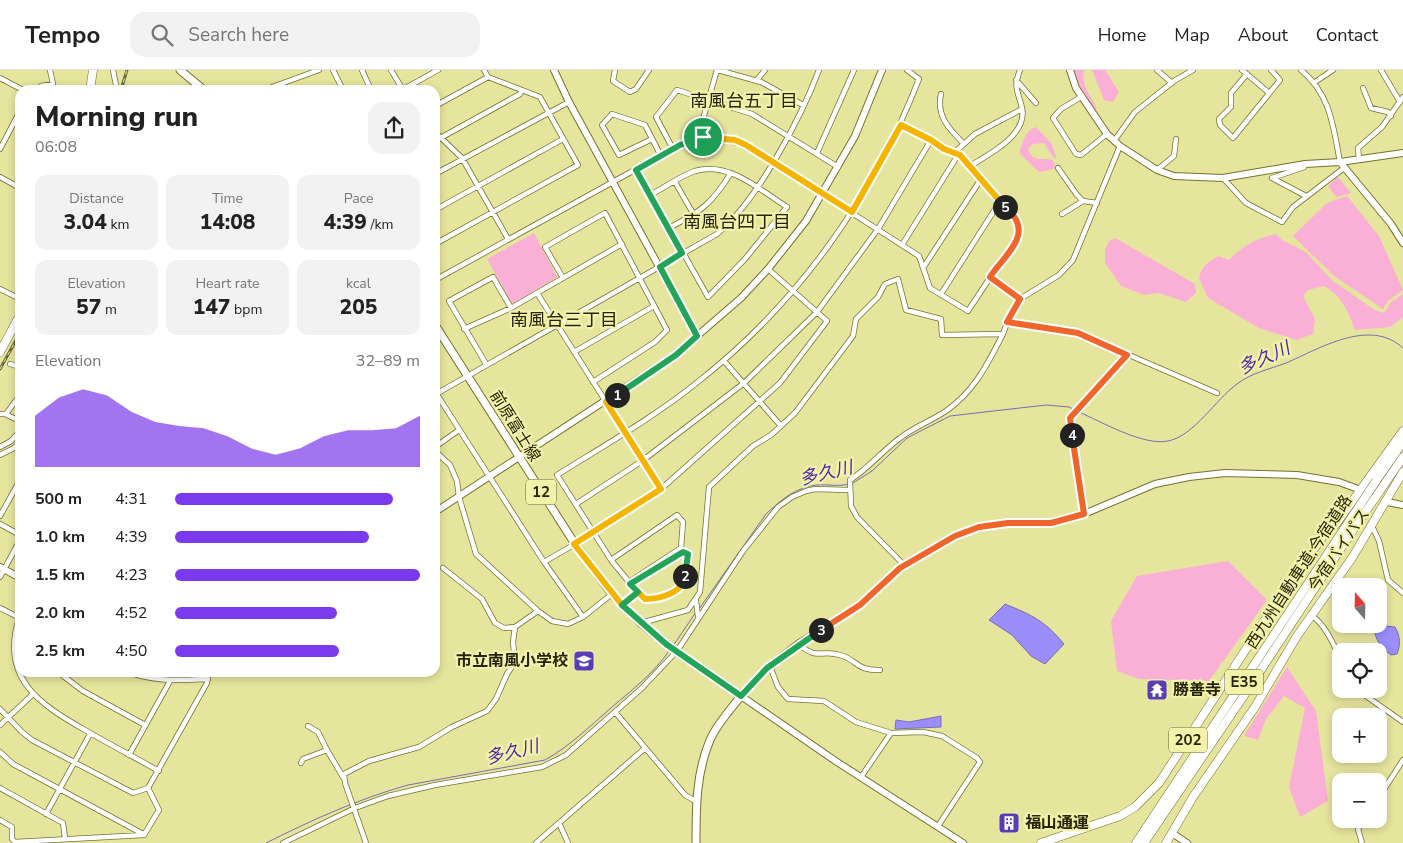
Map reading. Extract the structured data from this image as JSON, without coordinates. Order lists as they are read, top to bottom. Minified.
{"streets":{"highway":["今宿バイパス","西九州自動車道;今宿道路","E35","202"],"main road":["前原富士線","12"]},"districts":["南風台五丁目","南風台四丁目","南風台三丁目"],"water":["多久川"],"places":{"school or university":["市立南風小学校"],"temple":["勝善寺"],"building":["福山通運"]},"north":"top","page":{"header":"Tempo","search":"Search here","nav":["Home","Map","About","Contact"],"heading":["Morning run","06:08"],"stats":[["Distance","3.04 km"],["Time","14:08"],["Pace","4:39 /km"],["Elevation","57 m"],["Heart rate","147 bpm"],["kcal","205"]],"pins":["5","1","4","2","3"],"chart":["Elevation","32–89 m"],"list":[{"name":"500 m","note":"4:31"},{"name":"1.0 km","note":"4:39"},{"name":"1.5 km","note":"4:23"},{"name":"2.0 km","note":"4:52"},{"name":"2.5 km","note":"4:50"}],"map_buttons":["+","−"]}}
